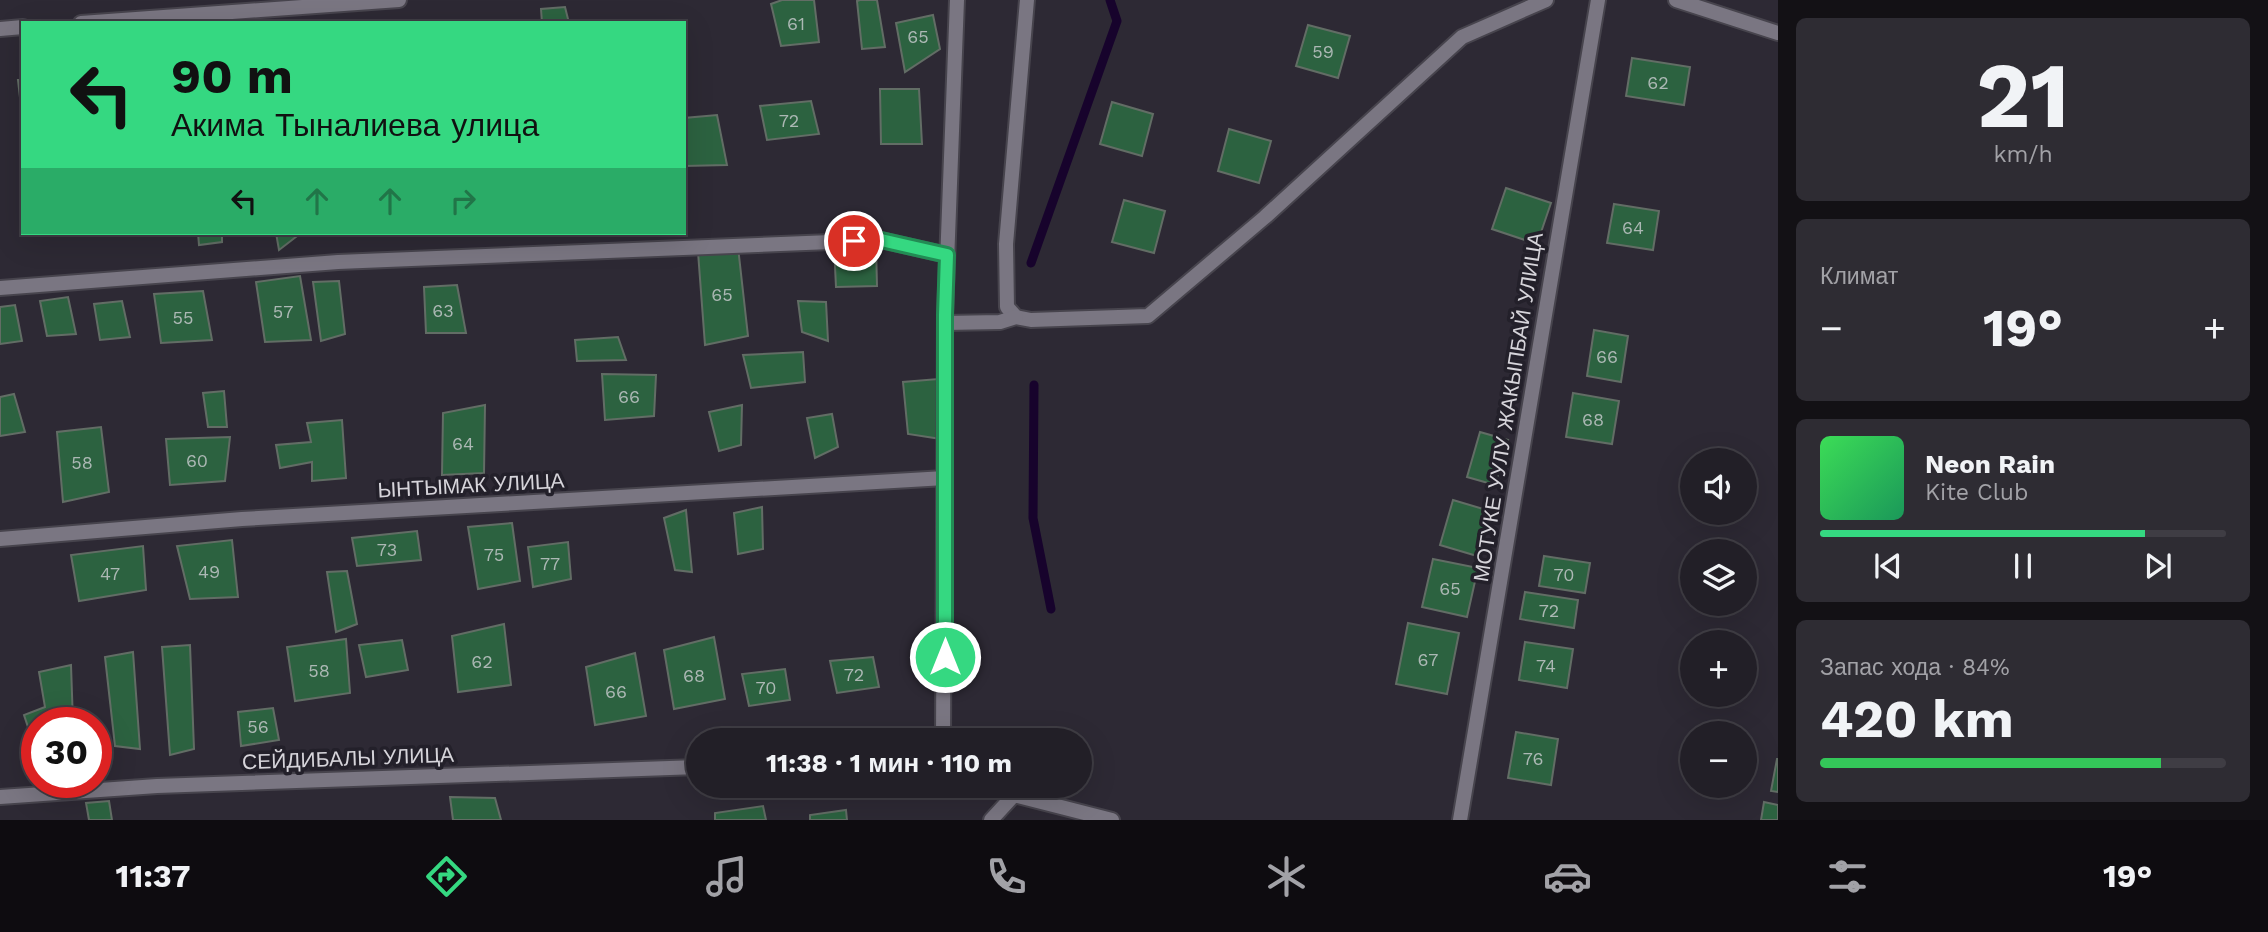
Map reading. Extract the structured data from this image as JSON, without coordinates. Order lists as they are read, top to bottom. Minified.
{"streets":{"street":["МОТУКЕ УУЛУ ЖАКЫПБАЙ УЛИЦА","ЫНТЫМАК УЛИЦА","СЕЙДИБАЛЫ УЛИЦА"]},"house_numbers":["61","65","59","62","72","64","65","63","57","55","66","66","68","64","60","58","73","75","77","49","47","70","65","72","67","62","74","58","72","68","70","66","56","76"],"page":{"tile":[["21","km/h"],"Климат",["Запас хода · 84%","420 km"]],"turn":["90 m","Акима Тыналиева улица"],"heat":["−","19°","+"],"song":["Neon Rain","Kite Club"],"map_buttons":["+","−"],"limit":"30","trip":"11:38 · 1 мин · 110 m","tabs":["11:37","19°"]}}
